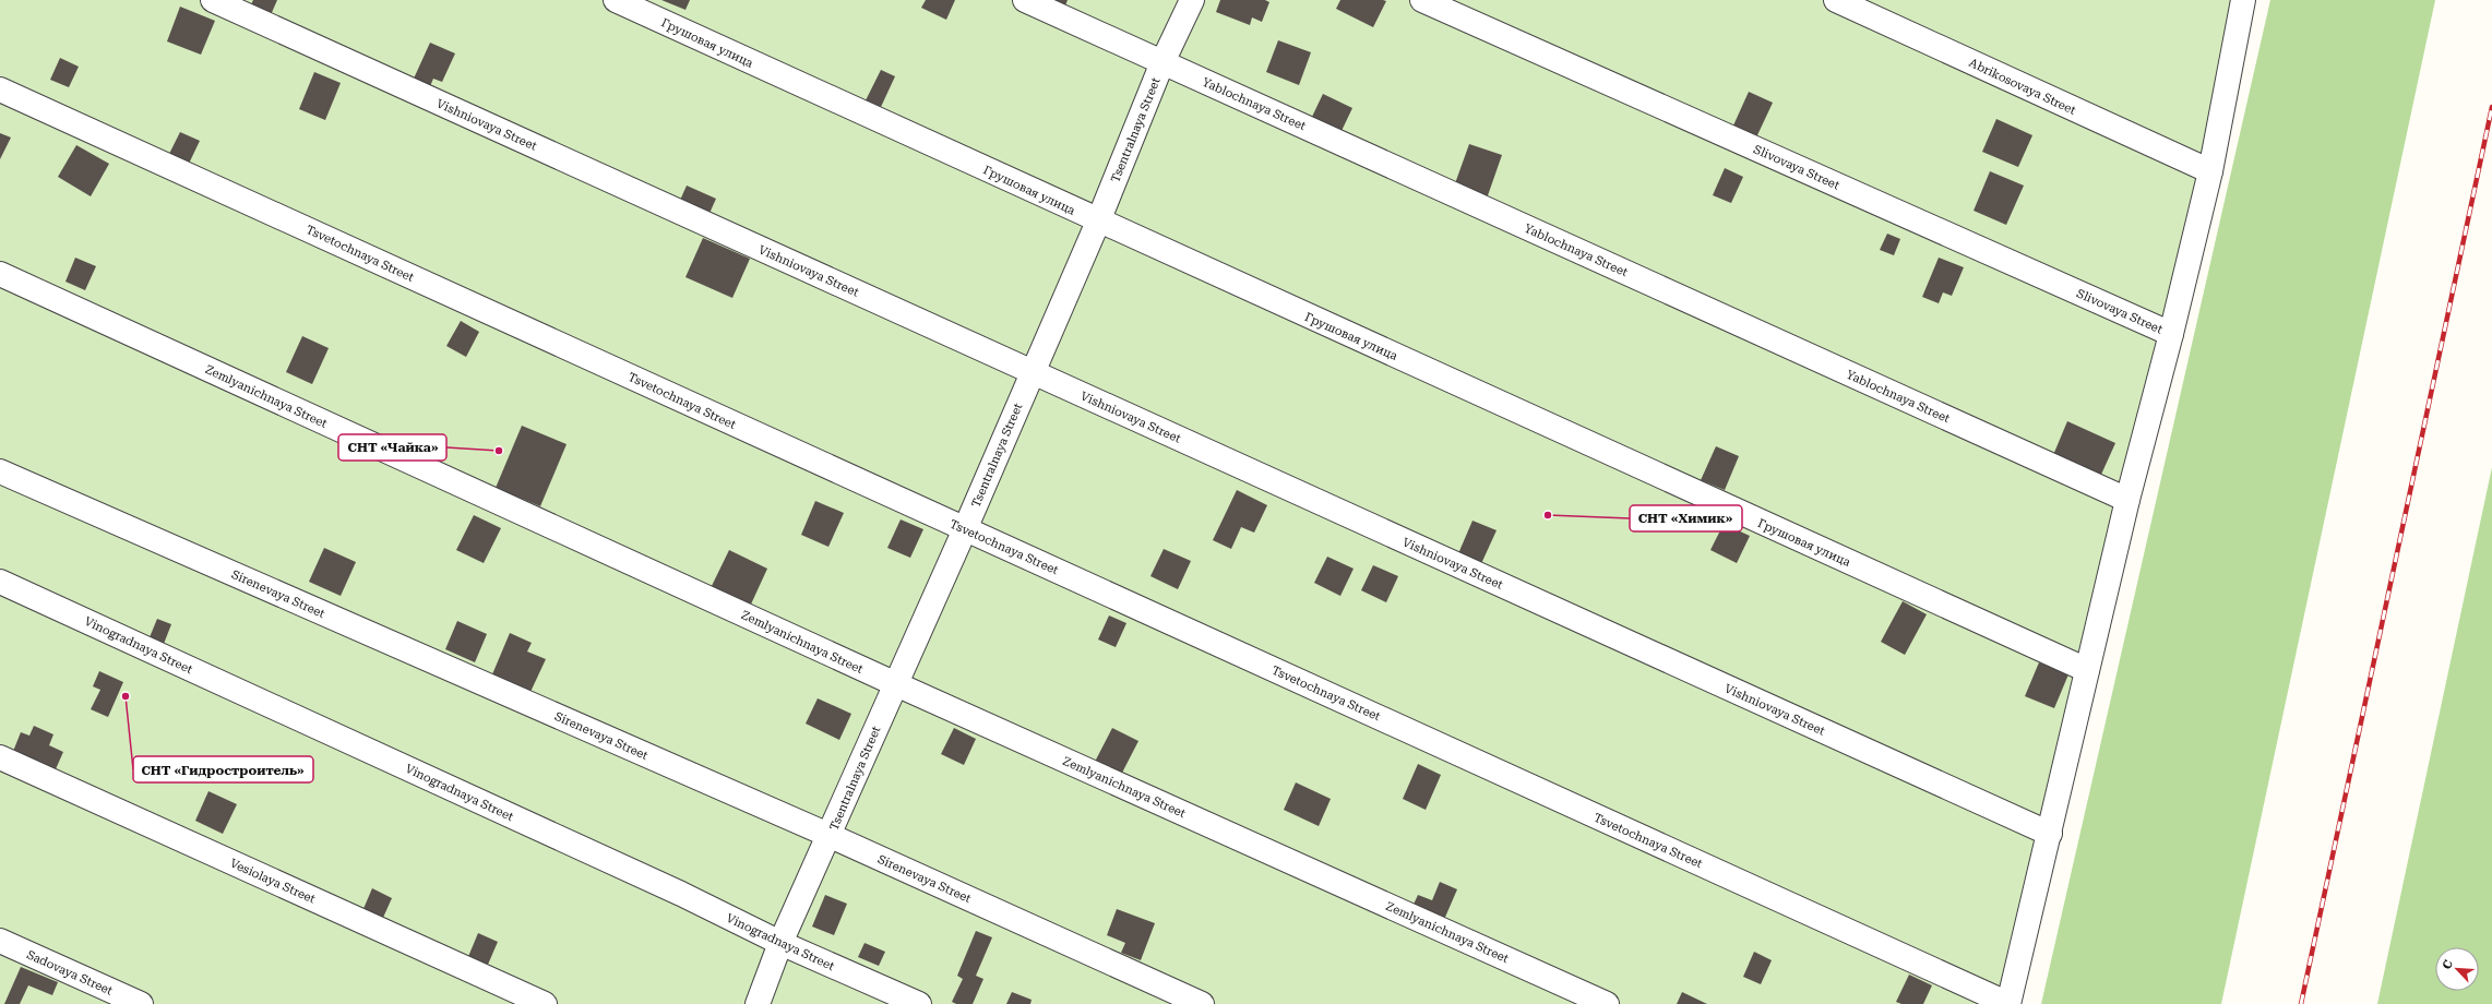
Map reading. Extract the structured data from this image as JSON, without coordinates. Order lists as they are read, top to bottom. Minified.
{"streets":{"street":["Грушовая улица","Abrikosovaya Street","Yablochnaya Street","Vishniovaya Street","Tsentralnaya Street","Slivovaya Street","Tsvetochnaya Street","Zemlyanichnaya Street","Sirenevaya Street","Vinogradnaya Street","Vesiolaya Street","Sadovaya Street"]},"crossings":[["Грушовая улица","Tsentralnaya Street"],["Yablochnaya Street","Tsentralnaya Street"],["Vishniovaya Street","Tsentralnaya Street"],["Tsentralnaya Street","Tsvetochnaya Street"],["Tsentralnaya Street","Zemlyanichnaya Street"],["Tsentralnaya Street","Sirenevaya Street"],["Tsentralnaya Street","Vinogradnaya Street"]],"places":["СНТ «Чайка»","СНТ «Химик»","СНТ «Гидростроитель»"],"north":"top left"}
